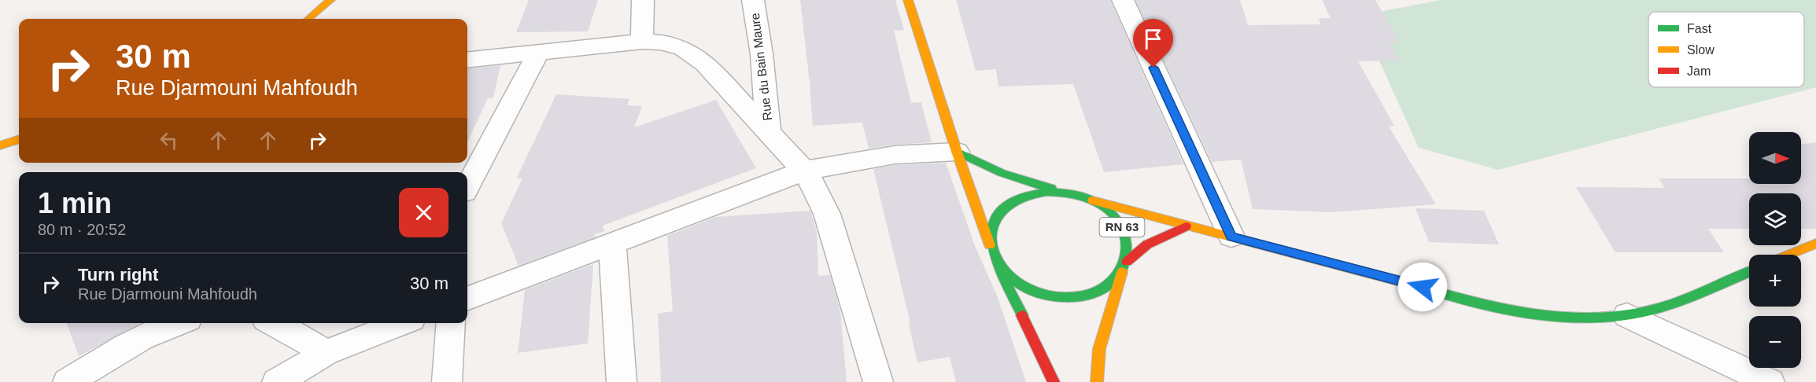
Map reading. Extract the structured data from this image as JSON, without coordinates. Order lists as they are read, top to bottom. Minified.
{"streets":{"main road":["RN 63"],"street":["Rue du Bain Maure"]},"legend":["Fast","Slow","Jam"],"north":"right","page":{"turn":["30 m","Rue Djarmouni Mahfoudh"],"map_buttons":["+","−"],"heading":["1 min","80 m · 20:52"],"list":[{"name":"Turn right","note":"Rue Djarmouni Mahfoudh","value":"30 m"}]}}
